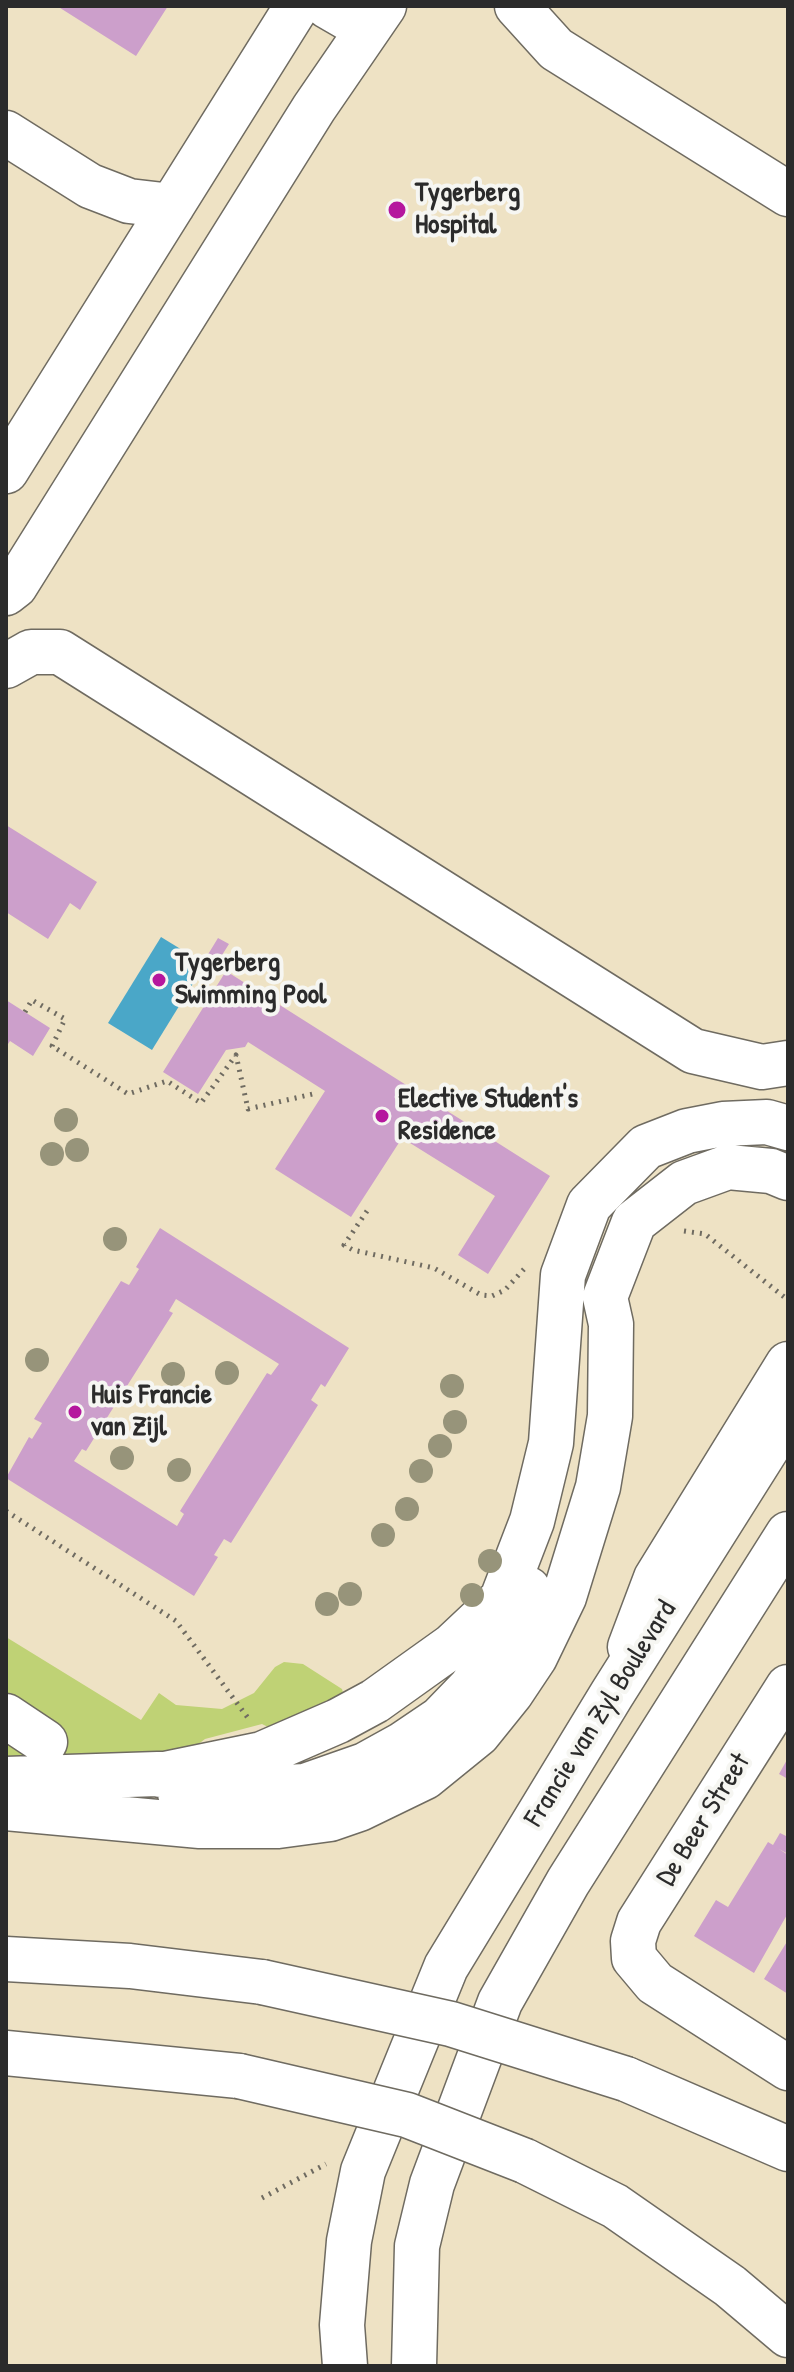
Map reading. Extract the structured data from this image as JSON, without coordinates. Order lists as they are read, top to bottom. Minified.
{"streets":{"street":["Francie van Zyl Boulevard","De Beer Street"]},"places":["Tygerberg Hospital","Tygerberg Swimming Pool","Elective Student's Residence","Huis Francie van Zijl"]}
